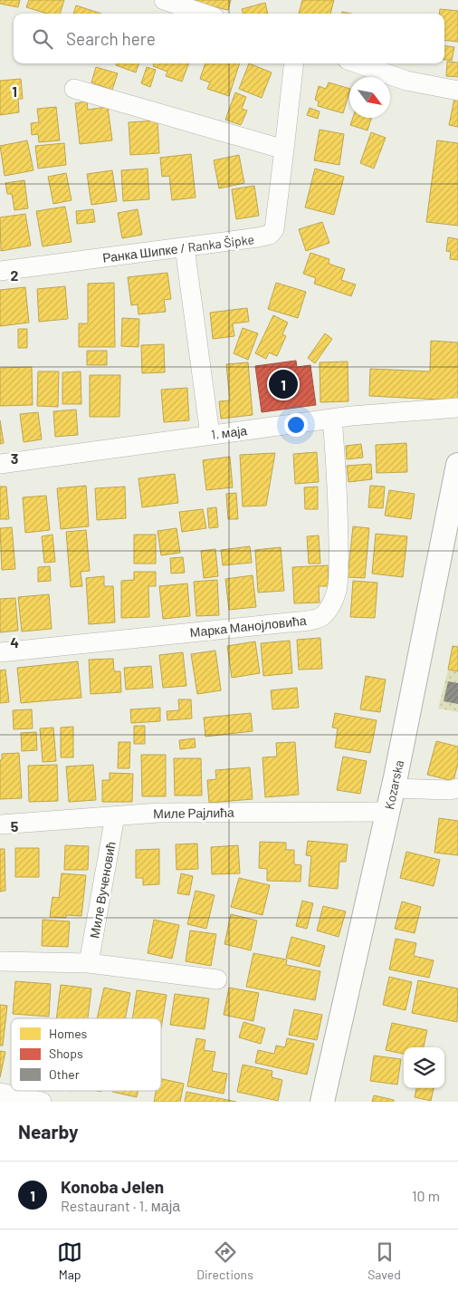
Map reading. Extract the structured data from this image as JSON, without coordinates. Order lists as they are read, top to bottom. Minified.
{"streets":{"street":["Ранка Шипке / Ranka Šipke","1. маја","Марка Манојловића","Kozarska","Миле Рајлића","Миле Вученовић"]},"crossings":[["1. маја","Марка Манојловића"],["Kozarska","Миле Рајлића"],["Миле Рајлића","Миле Вученовић"]],"legend":["Homes","Shops","Other"],"north":"bottom right","page":{"search":"Search here","pins":"1","heading":"Nearby","list":[{"mark":"1","name":"Konoba Jelen","note":"Restaurant · 1. маја","value":"10 m"}],"nav":["Map","Directions","Saved"]},"grid":{"rows":["1","2","3","4","5"]}}
